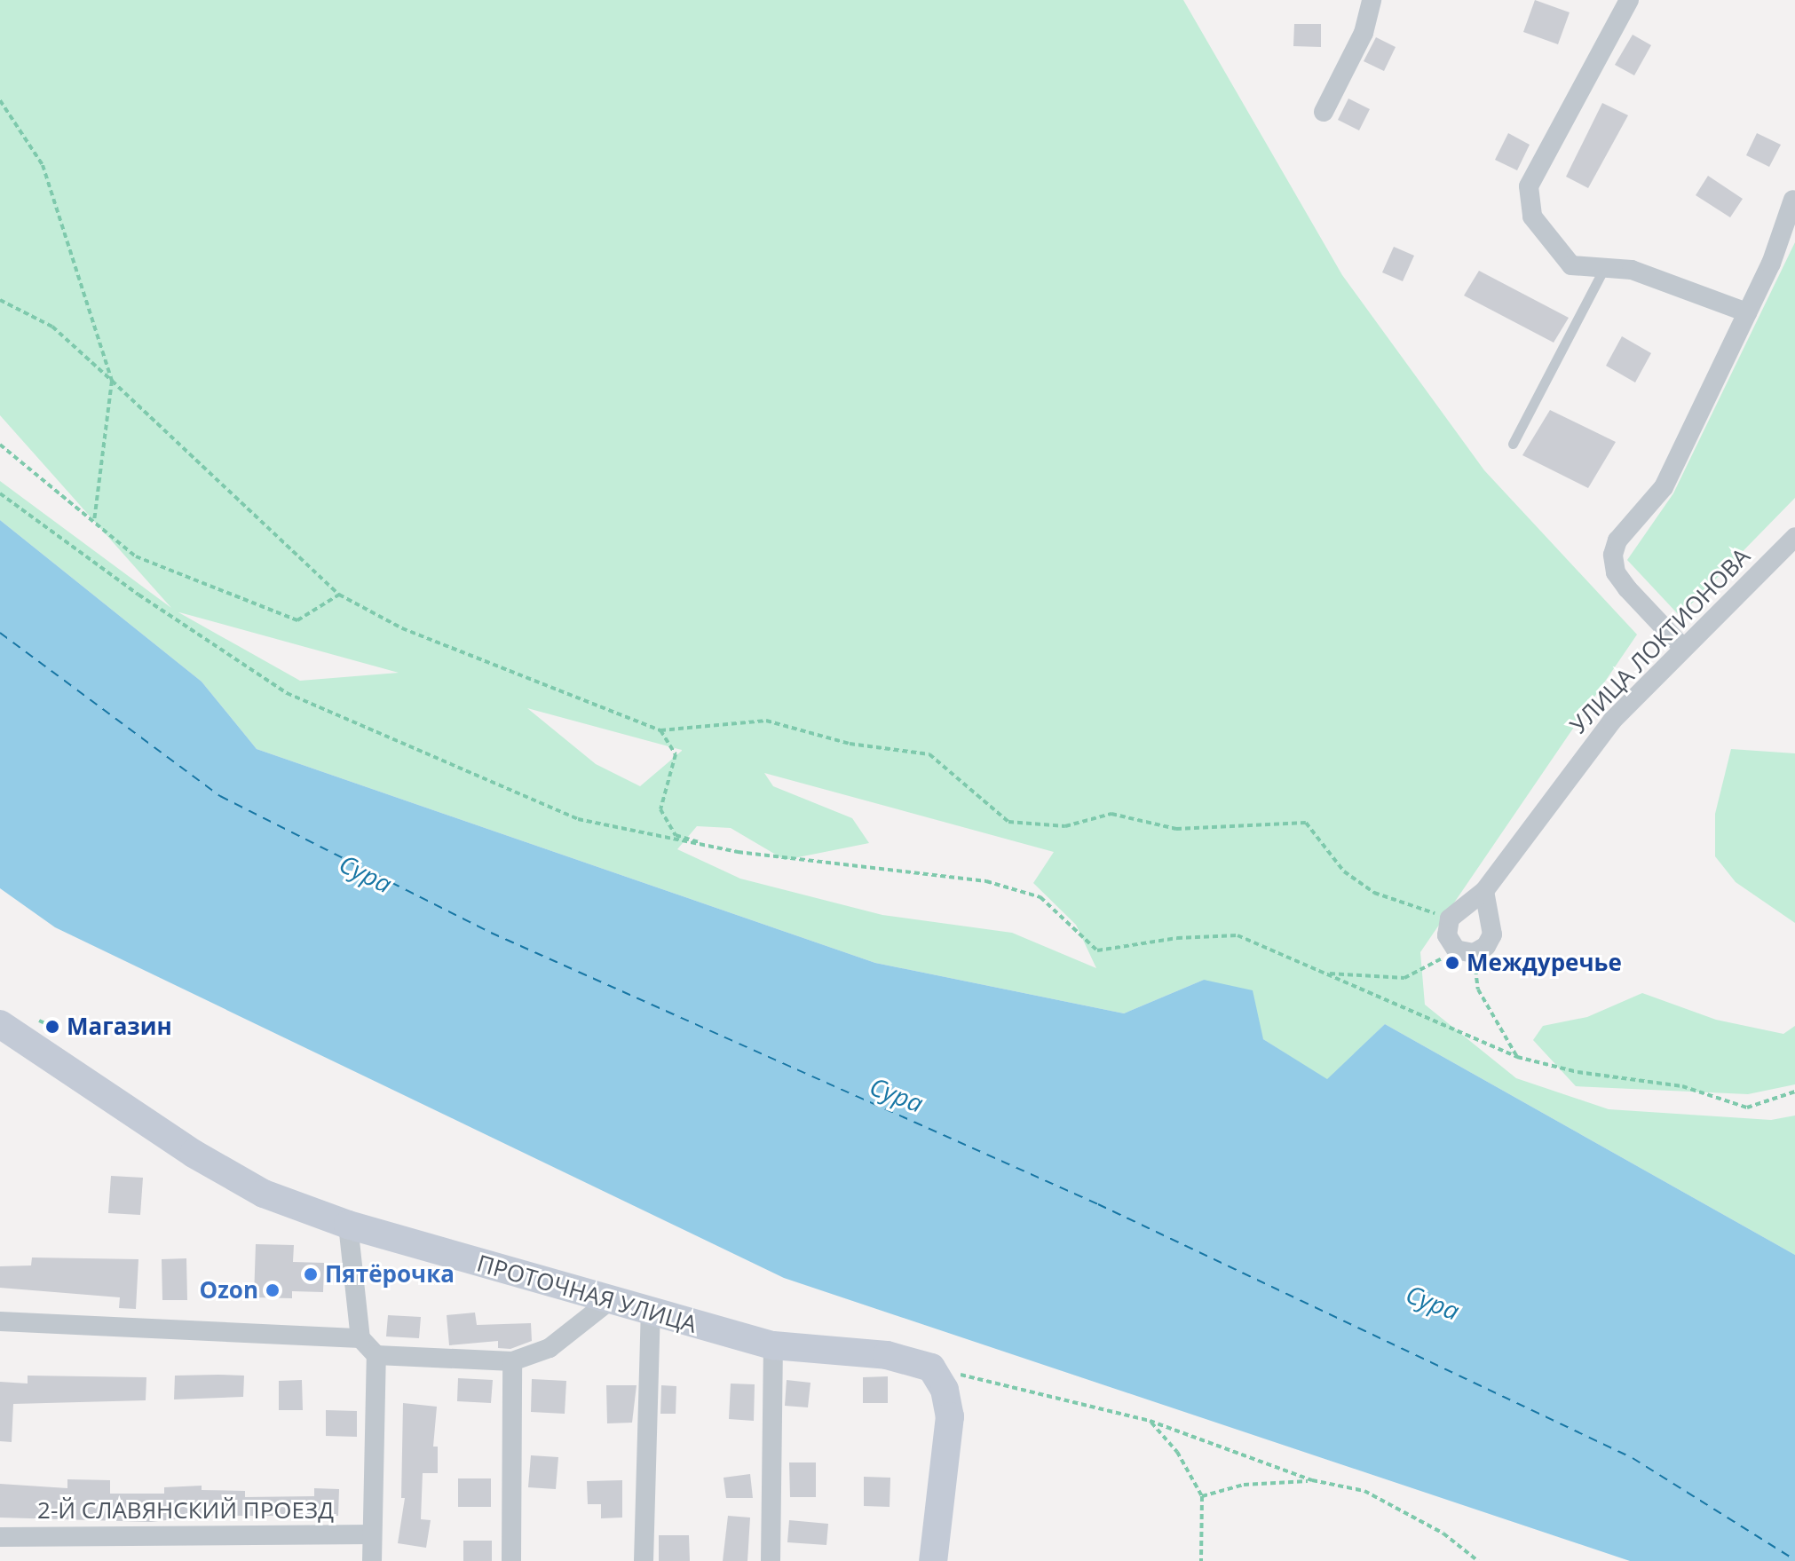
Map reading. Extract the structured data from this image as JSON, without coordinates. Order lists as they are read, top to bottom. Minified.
{"streets":{"main road":["ПРОТОЧНАЯ УЛИЦА"],"street":["УЛИЦА ЛОКТИОНОВА","2-Й СЛАВЯНСКИЙ ПРОЕЗД"]},"water":["Сура"],"places":["Междуречье","Магазин","Пятёрочка","Ozon"]}
